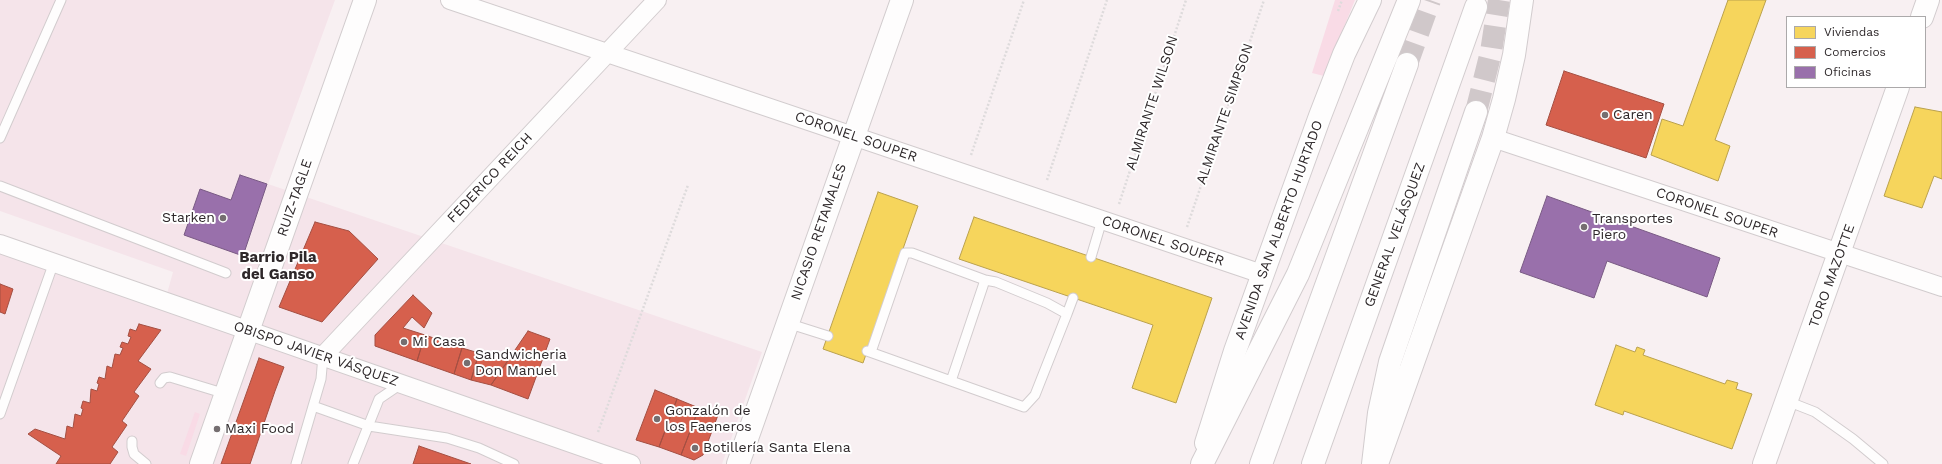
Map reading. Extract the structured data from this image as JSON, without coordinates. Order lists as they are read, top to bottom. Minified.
{"streets":{"main road":["RUIZ-TAGLE","AVENIDA SAN ALBERTO HURTADO","NICASIO RETAMALES","GENERAL VELÁSQUEZ","TORO MAZOTTE"],"street":["CORONEL SOUPER","FEDERICO REICH","OBISPO JAVIER VÁSQUEZ"],"path":["ALMIRANTE WILSON","ALMIRANTE SIMPSON"]},"crossings":[["CORONEL SOUPER","FEDERICO REICH"],["CORONEL SOUPER","AVENIDA SAN ALBERTO HURTADO"],["CORONEL SOUPER","NICASIO RETAMALES"],["CORONEL SOUPER","TORO MAZOTTE"],["FEDERICO REICH","OBISPO JAVIER VÁSQUEZ"],["RUIZ-TAGLE","OBISPO JAVIER VÁSQUEZ"]],"districts":["Barrio Pila del Ganso"],"places":["Caren","Starken","Transportes Piero","Mi Casa","Sandwicheria Don Manuel","Gonzalón de los Faeneros","Maxi Food","Botillería Santa Elena"],"legend":["Viviendas","Comercios","Oficinas"]}
